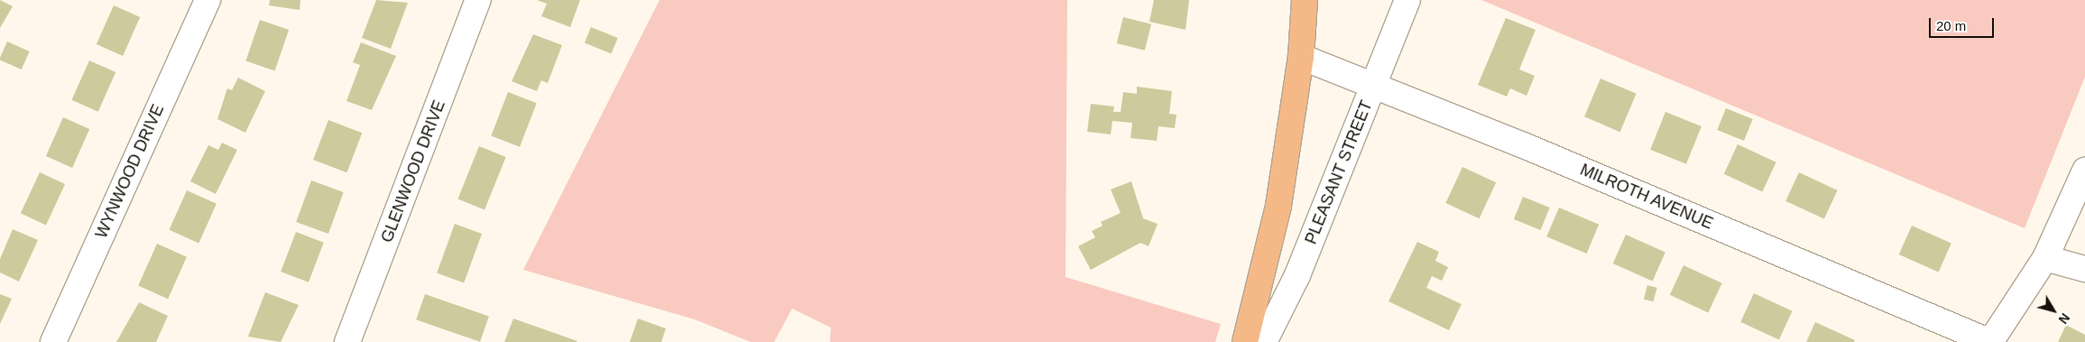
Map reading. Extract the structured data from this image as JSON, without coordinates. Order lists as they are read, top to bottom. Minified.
{"streets":{"street":["WYNWOOD DRIVE","GLENWOOD DRIVE","PLEASANT STREET","MILROTH AVENUE"]},"crossings":[["PLEASANT STREET","MILROTH AVENUE"]],"scale_bar":"20 m","north":"bottom right"}
